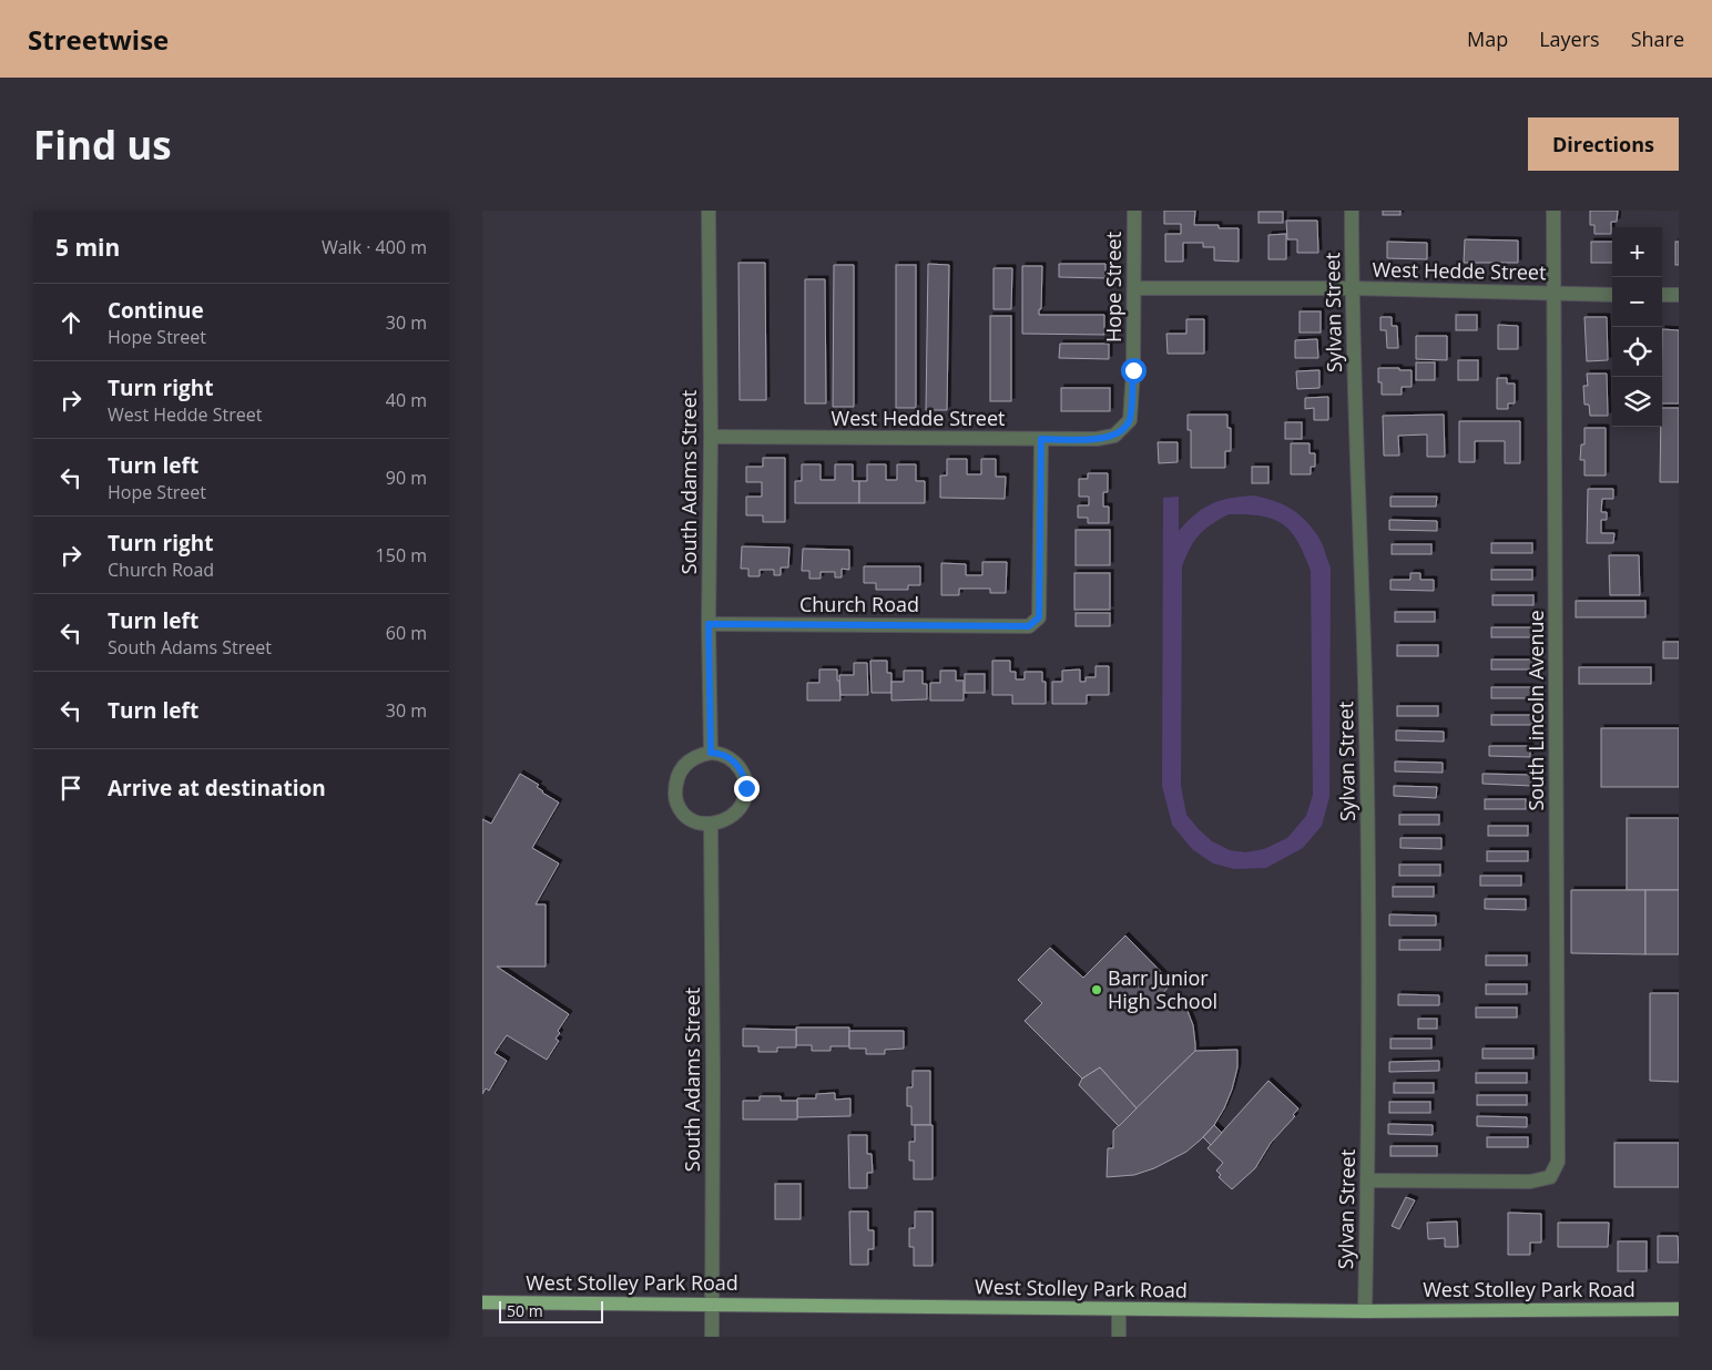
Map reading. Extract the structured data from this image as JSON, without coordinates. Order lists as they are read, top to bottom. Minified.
{"streets":{"main road":["West Stolley Park Road"],"street":["West Hedde Street","Hope Street","Sylvan Street","South Adams Street","Church Road","South Lincoln Avenue"]},"crossings":[["West Hedde Street","Hope Street"],["West Hedde Street","Sylvan Street"],["West Hedde Street","South Adams Street"],["West Hedde Street","Church Road"],["West Hedde Street","South Lincoln Avenue"],["Sylvan Street","South Lincoln Avenue"],["Sylvan Street","West Stolley Park Road"],["South Adams Street","Church Road"],["South Adams Street","West Stolley Park Road"]],"places":["Barr Junior High School"],"scale_bar":"50 m","page":{"header":"Streetwise","nav":["Map","Layers","Share"],"buttons":"Directions","title":"Find us","heading":["5 min","Walk · 400 m"],"map_buttons":["+","−"],"list":[["Continue","Hope Street","30 m"],["Turn right","West Hedde Street","40 m"],["Turn left","Hope Street","90 m"],["Turn right","Church Road","150 m"],["Turn left","South Adams Street","60 m"],["Turn left","30 m"],"Arrive at destination"],"scale":"50 m"}}
